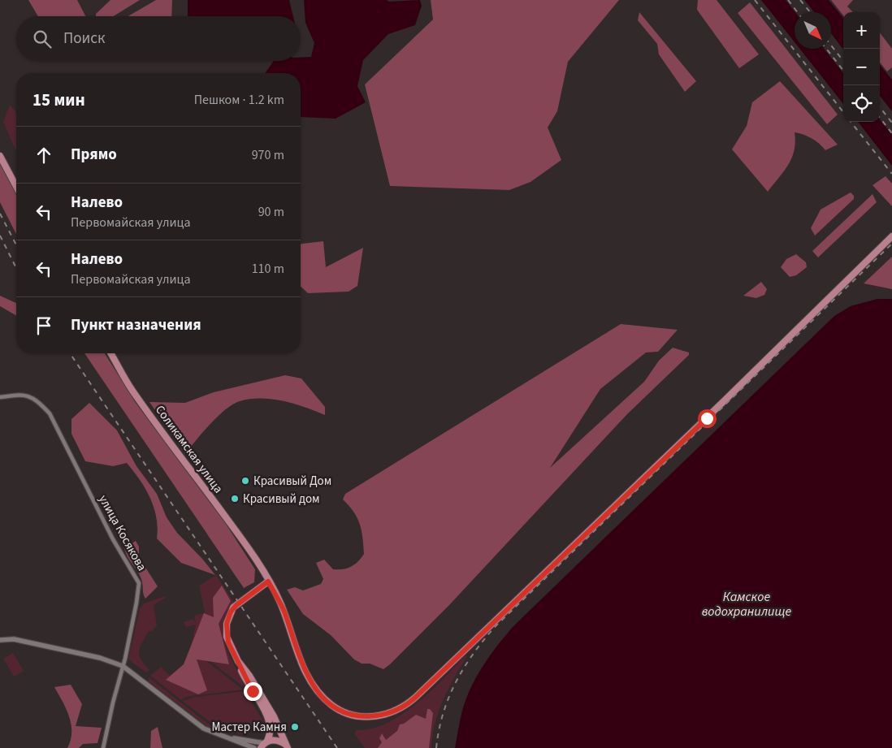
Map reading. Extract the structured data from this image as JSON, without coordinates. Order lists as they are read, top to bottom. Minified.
{"streets":{"main road":["Соликамская улица"],"street":["улица Косякова"]},"water":["Камское водохранилище"],"places":["Красивый Дом","Красивый дом","Мастер Камня"],"north":"bottom right","page":{"map_buttons":["+","−"],"search":"Поиск","heading":["15 мин","Пешком · 1.2 km"],"list":[["Прямо","970 m"],["Налево","Первомайская улица","90 m"],["Налево","Первомайская улица","110 m"],"Пункт назначения"]}}
